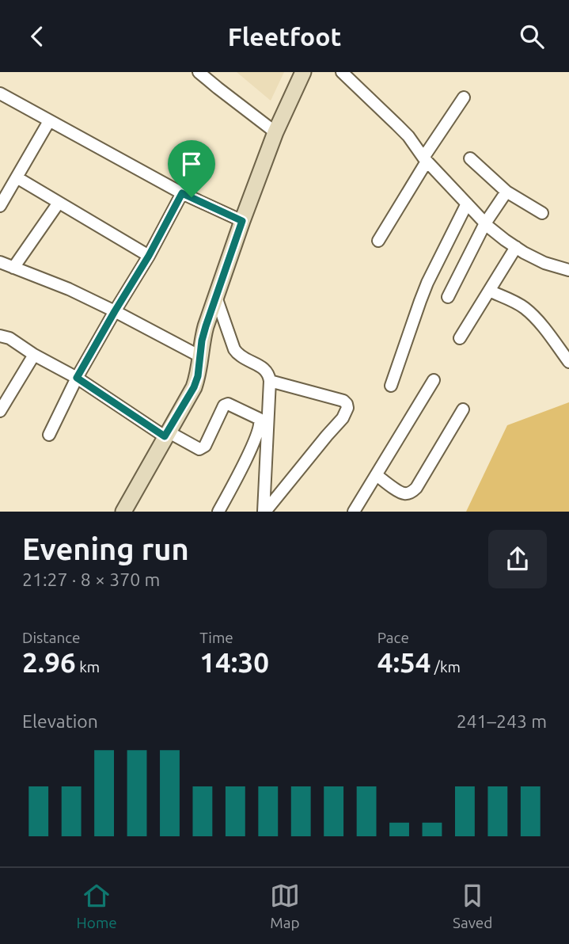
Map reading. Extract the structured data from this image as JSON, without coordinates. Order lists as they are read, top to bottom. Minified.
{"page":{"header":"Fleetfoot","heading":["Evening run","21:27 · 8 × 370 m"],"stats":[["Distance","2.96 km"],["Time","14:30"],["Pace","4:54 /km"]],"chart":["Elevation","241–243 m"],"tabs":["Home","Map","Saved"]}}
